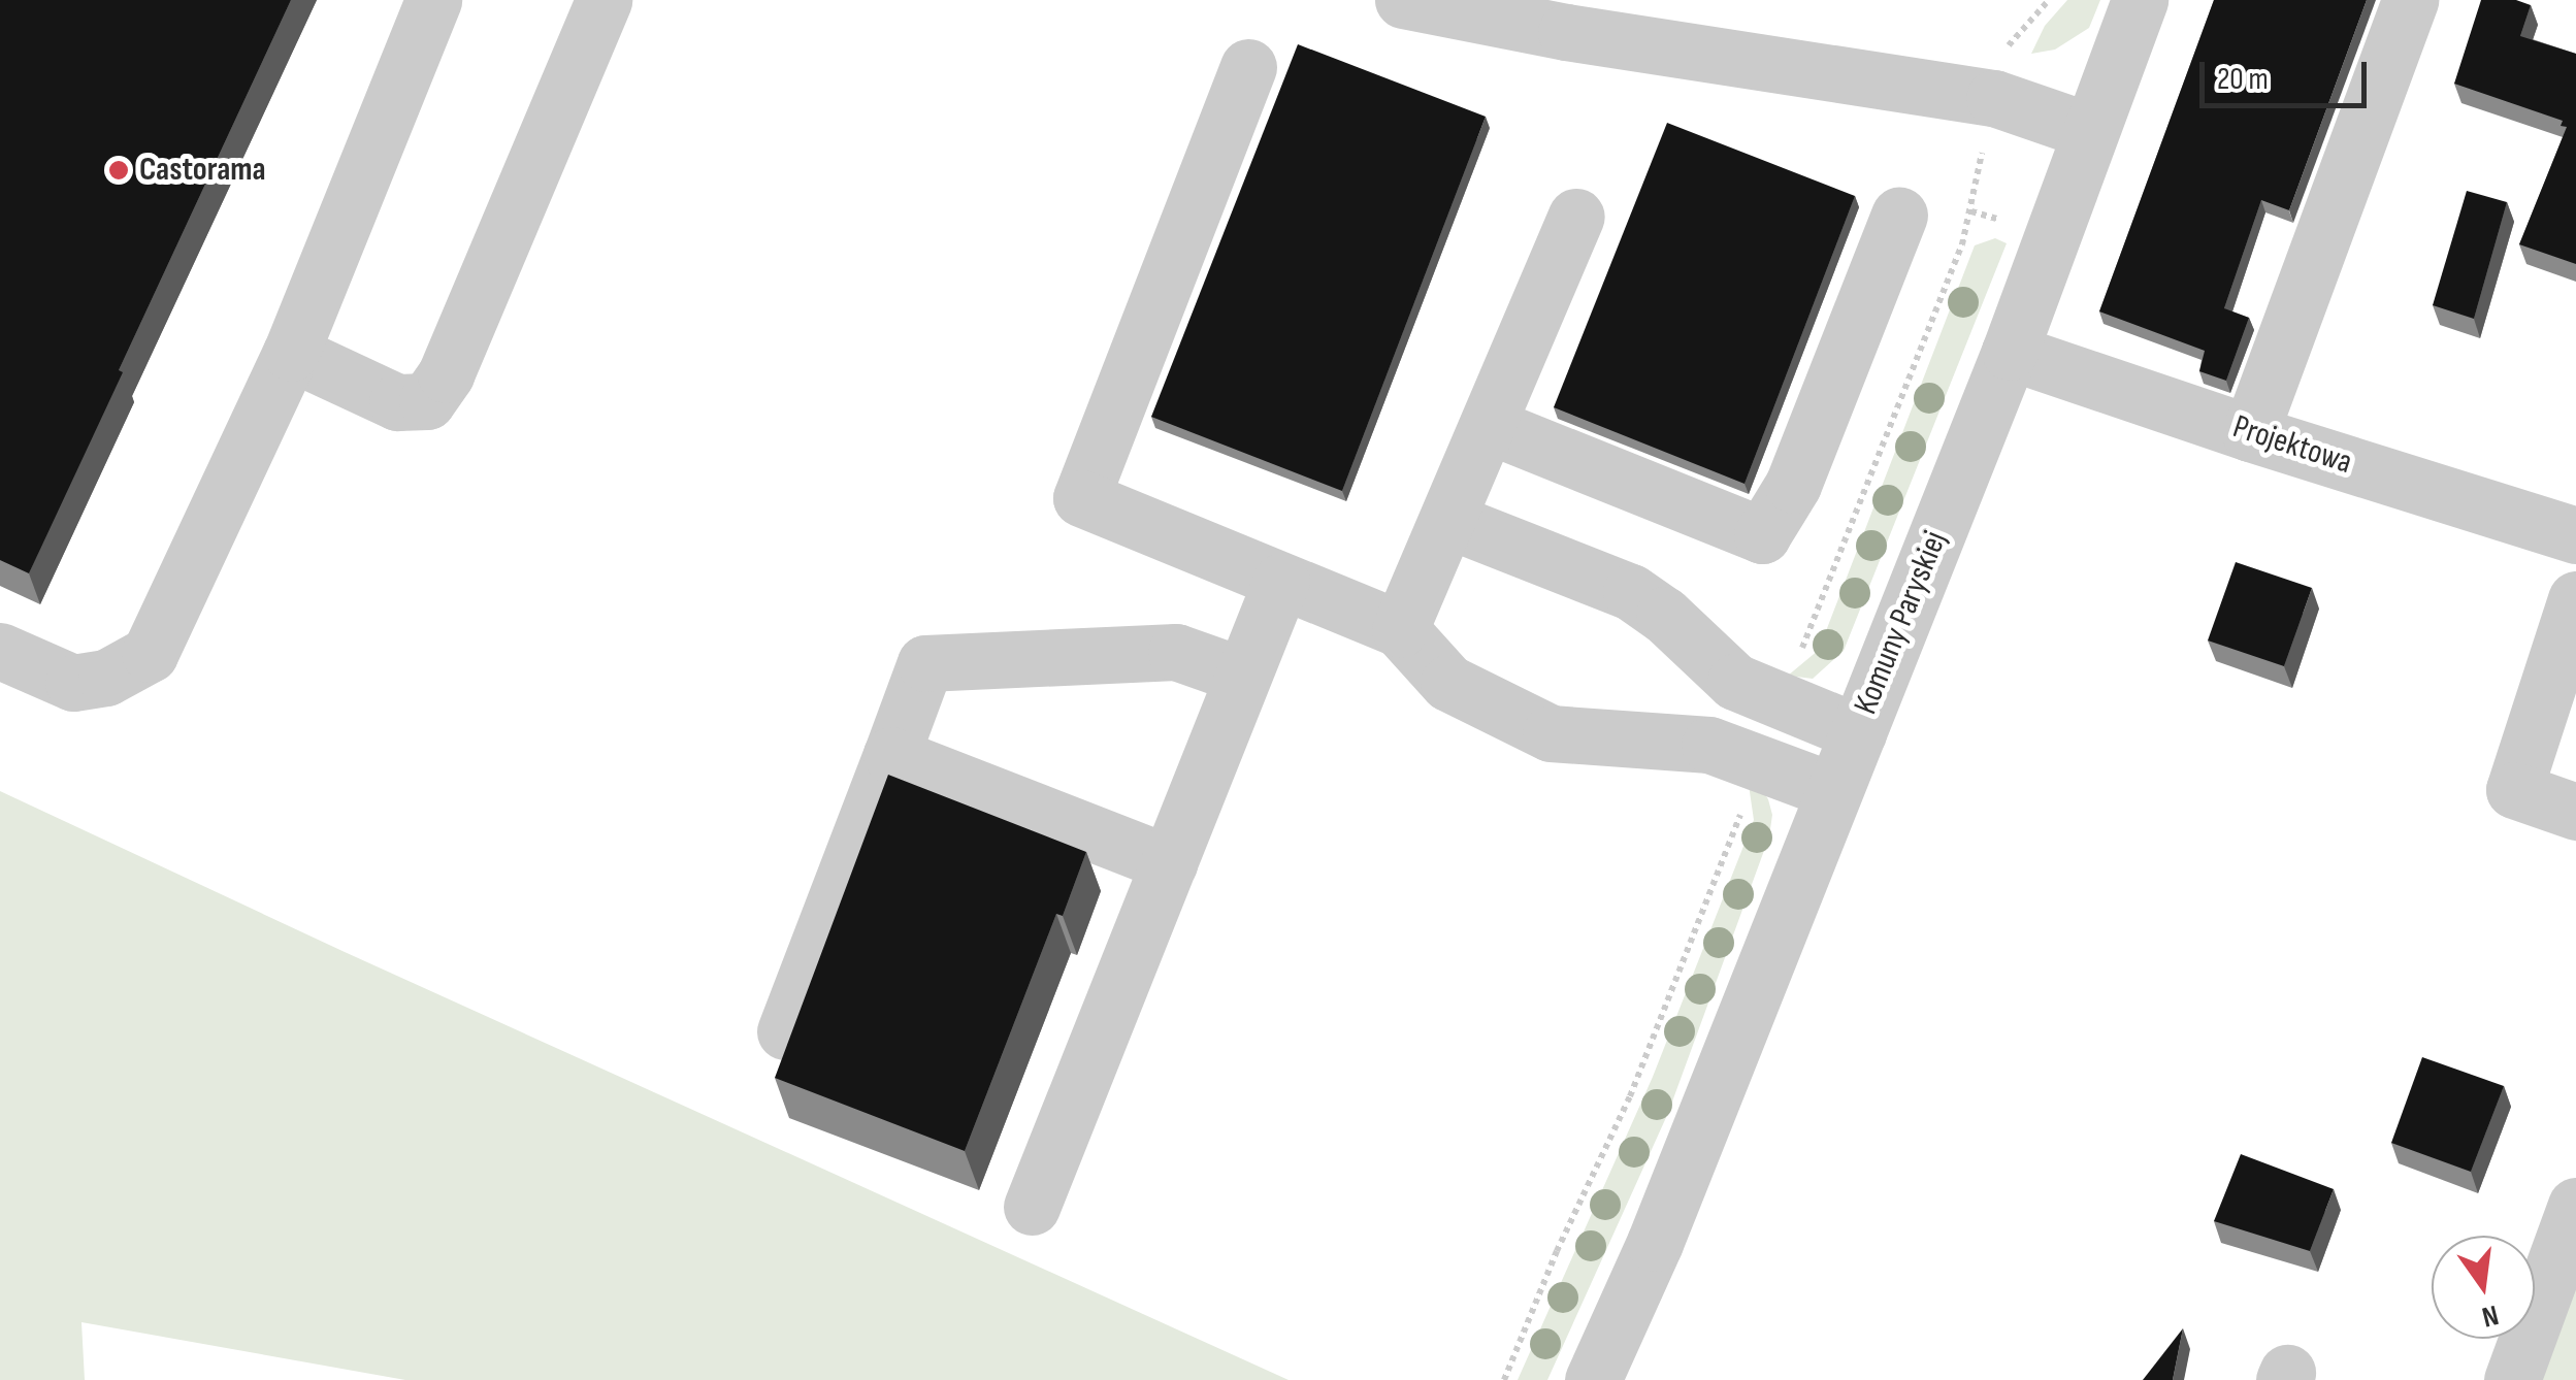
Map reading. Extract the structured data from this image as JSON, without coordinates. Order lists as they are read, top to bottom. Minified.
{"streets":{"street":["Projektowa","Komuny Paryskiej"]},"crossings":[["Projektowa","Komuny Paryskiej"]],"places":["Castorama"],"scale_bar":"20 m","north":"bottom"}
